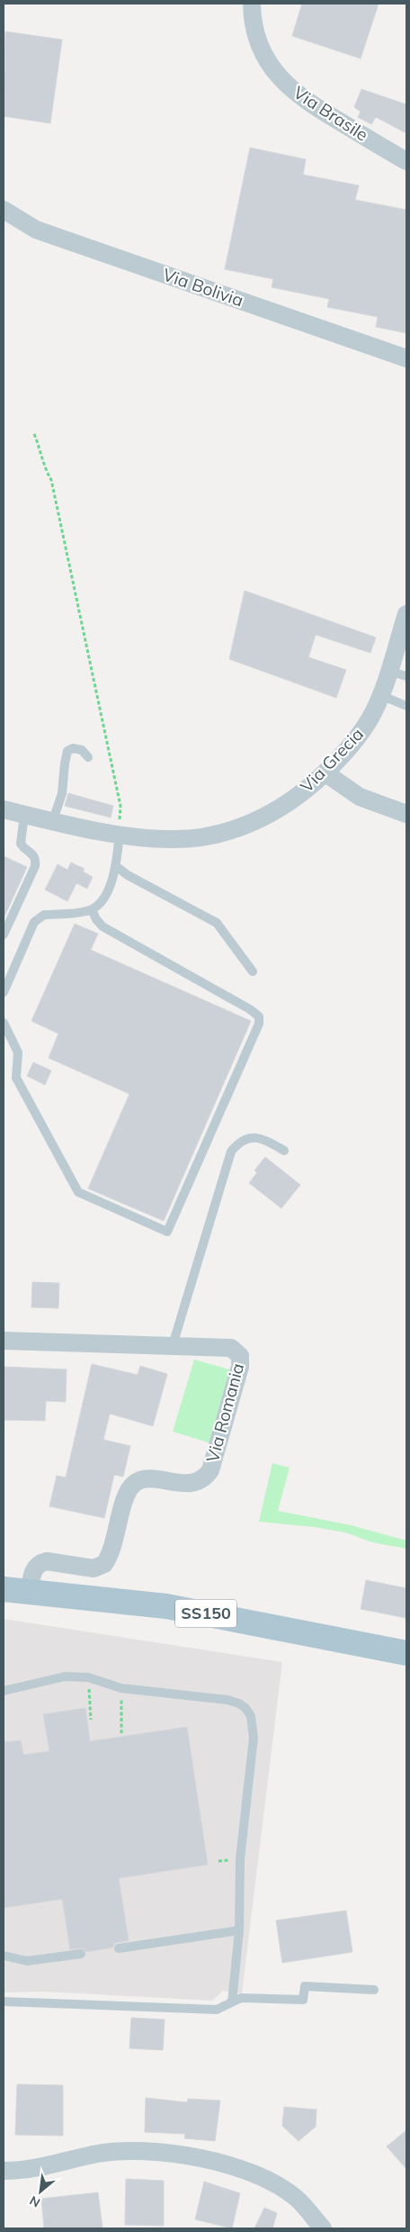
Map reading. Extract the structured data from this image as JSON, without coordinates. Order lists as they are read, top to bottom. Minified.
{"streets":{"main road":["SS150"],"street":["Via Brasile","Via Bolivia","Via Grecia","Via Romania"]},"crossings":[["Via Romania","SS150"]],"north":"bottom left"}
